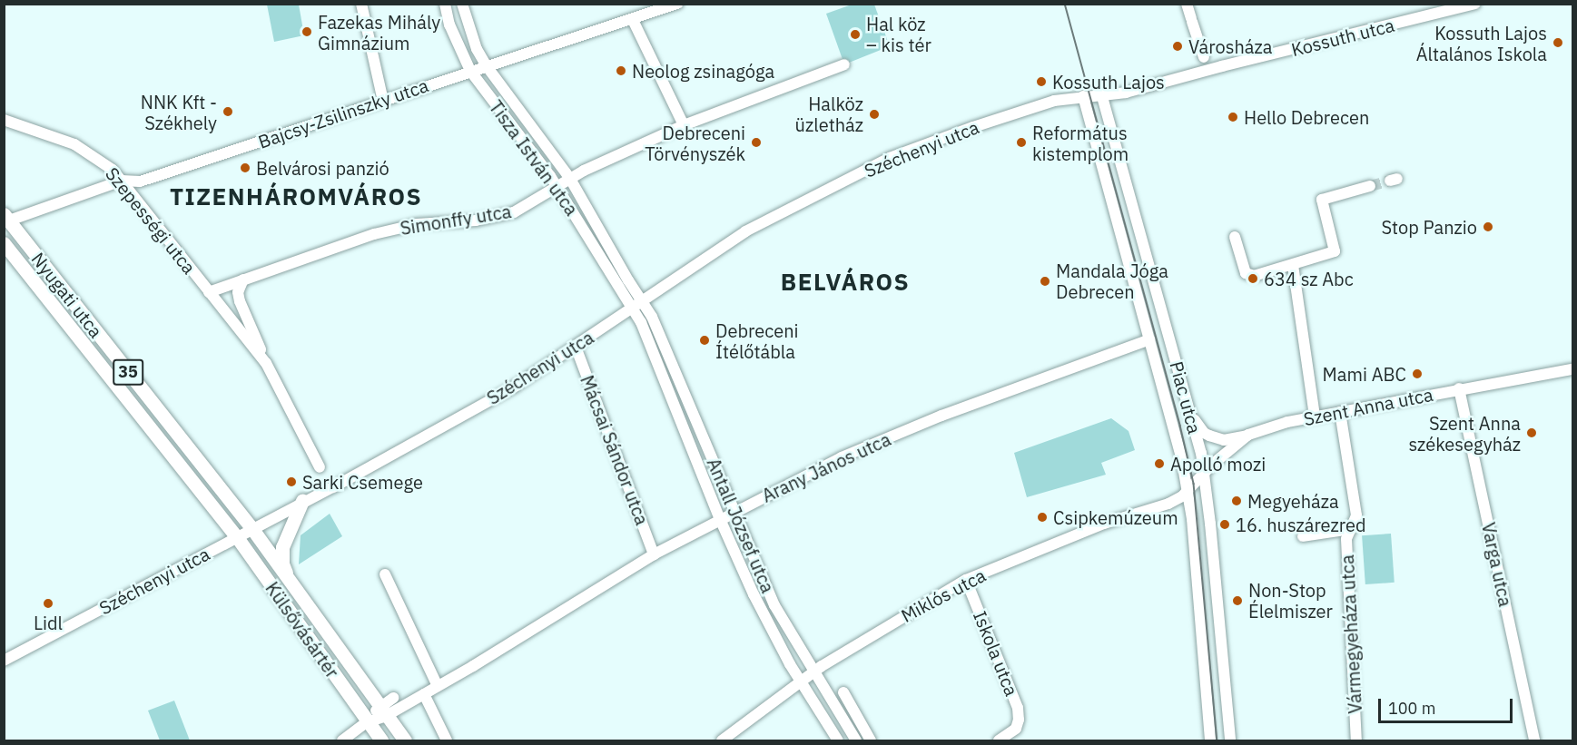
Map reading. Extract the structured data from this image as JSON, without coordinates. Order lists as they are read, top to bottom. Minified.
{"streets":{"main road":["Nyugati utca","35","Külsővásártér"],"street":["Kossuth utca","Bajcsy-Zsilinszky utca","Széchenyi utca","Tisza István utca","Simonffy utca","Szepességi utca","Piac utca","Szent Anna utca","Mácsai Sándor utca","Arany János utca","Antall József utca","Varga utca","Miklós utca","Vármegyeháza utca","Iskola utca"]},"crossings":[["Kossuth utca","Széchenyi utca"],["Kossuth utca","Piac utca"],["Bajcsy-Zsilinszky utca","Tisza István utca"],["Bajcsy-Zsilinszky utca","Szepességi utca"],["Bajcsy-Zsilinszky utca","Nyugati utca"],["Széchenyi utca","Tisza István utca"],["Széchenyi utca","Nyugati utca"],["Széchenyi utca","Piac utca"],["Széchenyi utca","Mácsai Sándor utca"],["Széchenyi utca","Antall József utca"],["Széchenyi utca","Külsővásártér"],["Tisza István utca","Simonffy utca"],["Tisza István utca","Antall József utca"],["Simonffy utca","Szepességi utca"],["Nyugati utca","Külsővásártér"],["Piac utca","Szent Anna utca"],["Piac utca","Arany János utca"],["Piac utca","Miklós utca"],["Szent Anna utca","Varga utca"],["Szent Anna utca","Miklós utca"],["Szent Anna utca","Vármegyeháza utca"],["Mácsai Sándor utca","Arany János utca"],["Arany János utca","Antall József utca"],["Antall József utca","Miklós utca"],["Miklós utca","Iskola utca"]],"districts":["TIZENHÁROMVÁROS","BELVÁROS"],"places":["Fazekas Mihály Gimnázium","Hal köz – kis tér","Kossuth Lajos Általános Iskola","Városháza","Neolog zsinagóga","Kossuth Lajos","NNK Kft - Székhely","Halköz üzletház","Hello Debrecen","Debreceni Törvényszék","Református kistemplom","Belvárosi panzió","Stop Panzio","634 sz Abc","Mandala Jóga Debrecen","Debreceni Ítélőtábla","Mami ABC","Szent Anna székesegyház","Apolló mozi","Sarki Csemege","Megyeháza","Csipkemúzeum","16. huszárezred","Non-Stop Élelmiszer","Lidl"],"scale_bar":"100 m"}
